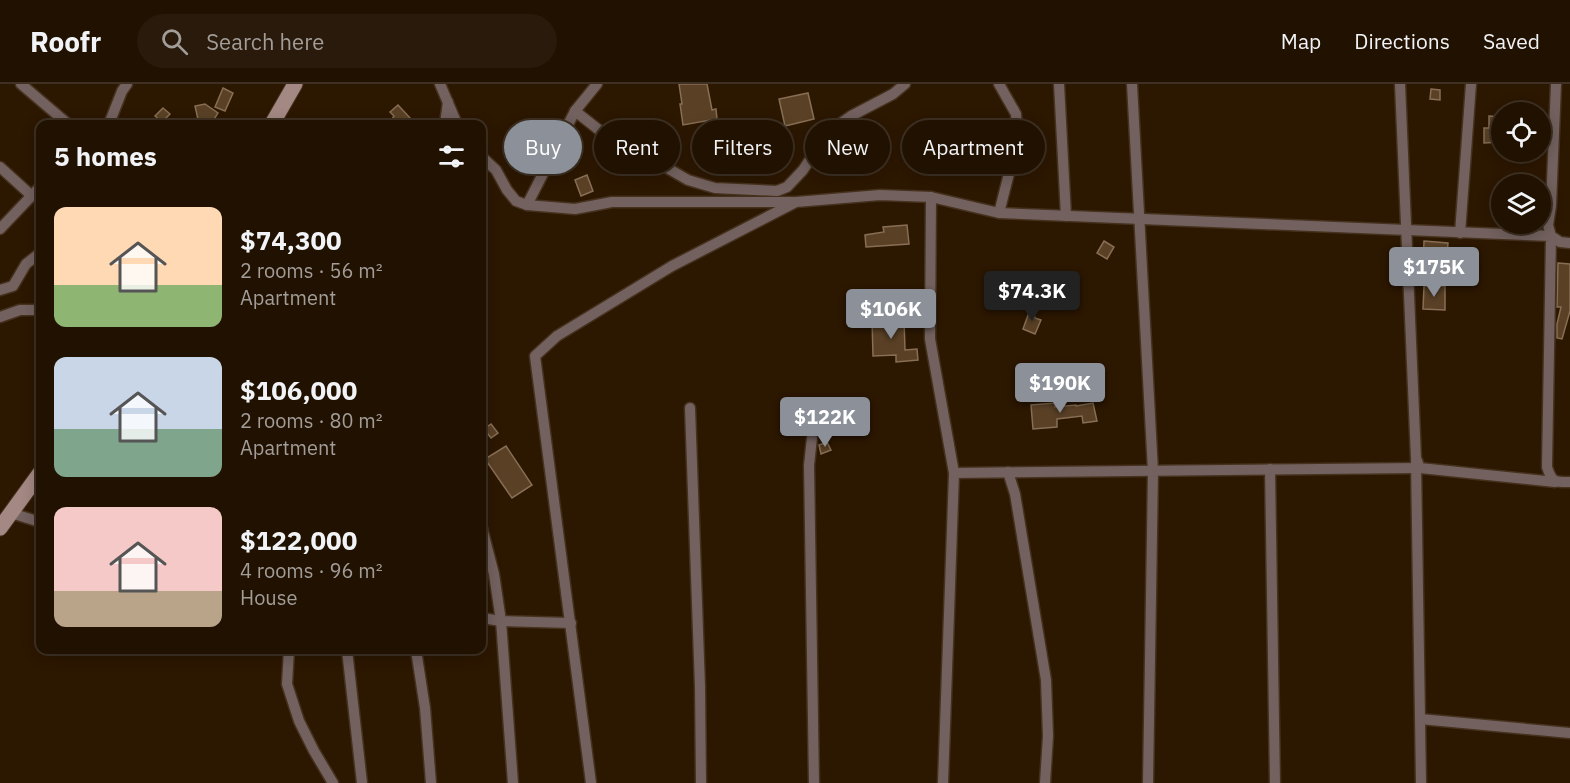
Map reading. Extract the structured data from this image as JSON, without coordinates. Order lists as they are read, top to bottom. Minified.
{"page":{"header":"Roofr","search":"Search here","nav":["Map","Directions","Saved"],"chip":["Buy","Rent","Filters","New","Apartment"],"heading":"5 homes","list":[{"name":"$74,300","note":"2 rooms · 56 m² · Apartment"},{"name":"$106,000","note":"2 rooms · 80 m² · Apartment"},{"name":"$122,000","note":"4 rooms · 96 m² · House"}],"price":["$175K","$74.3K","$106K","$190K","$122K"]}}
